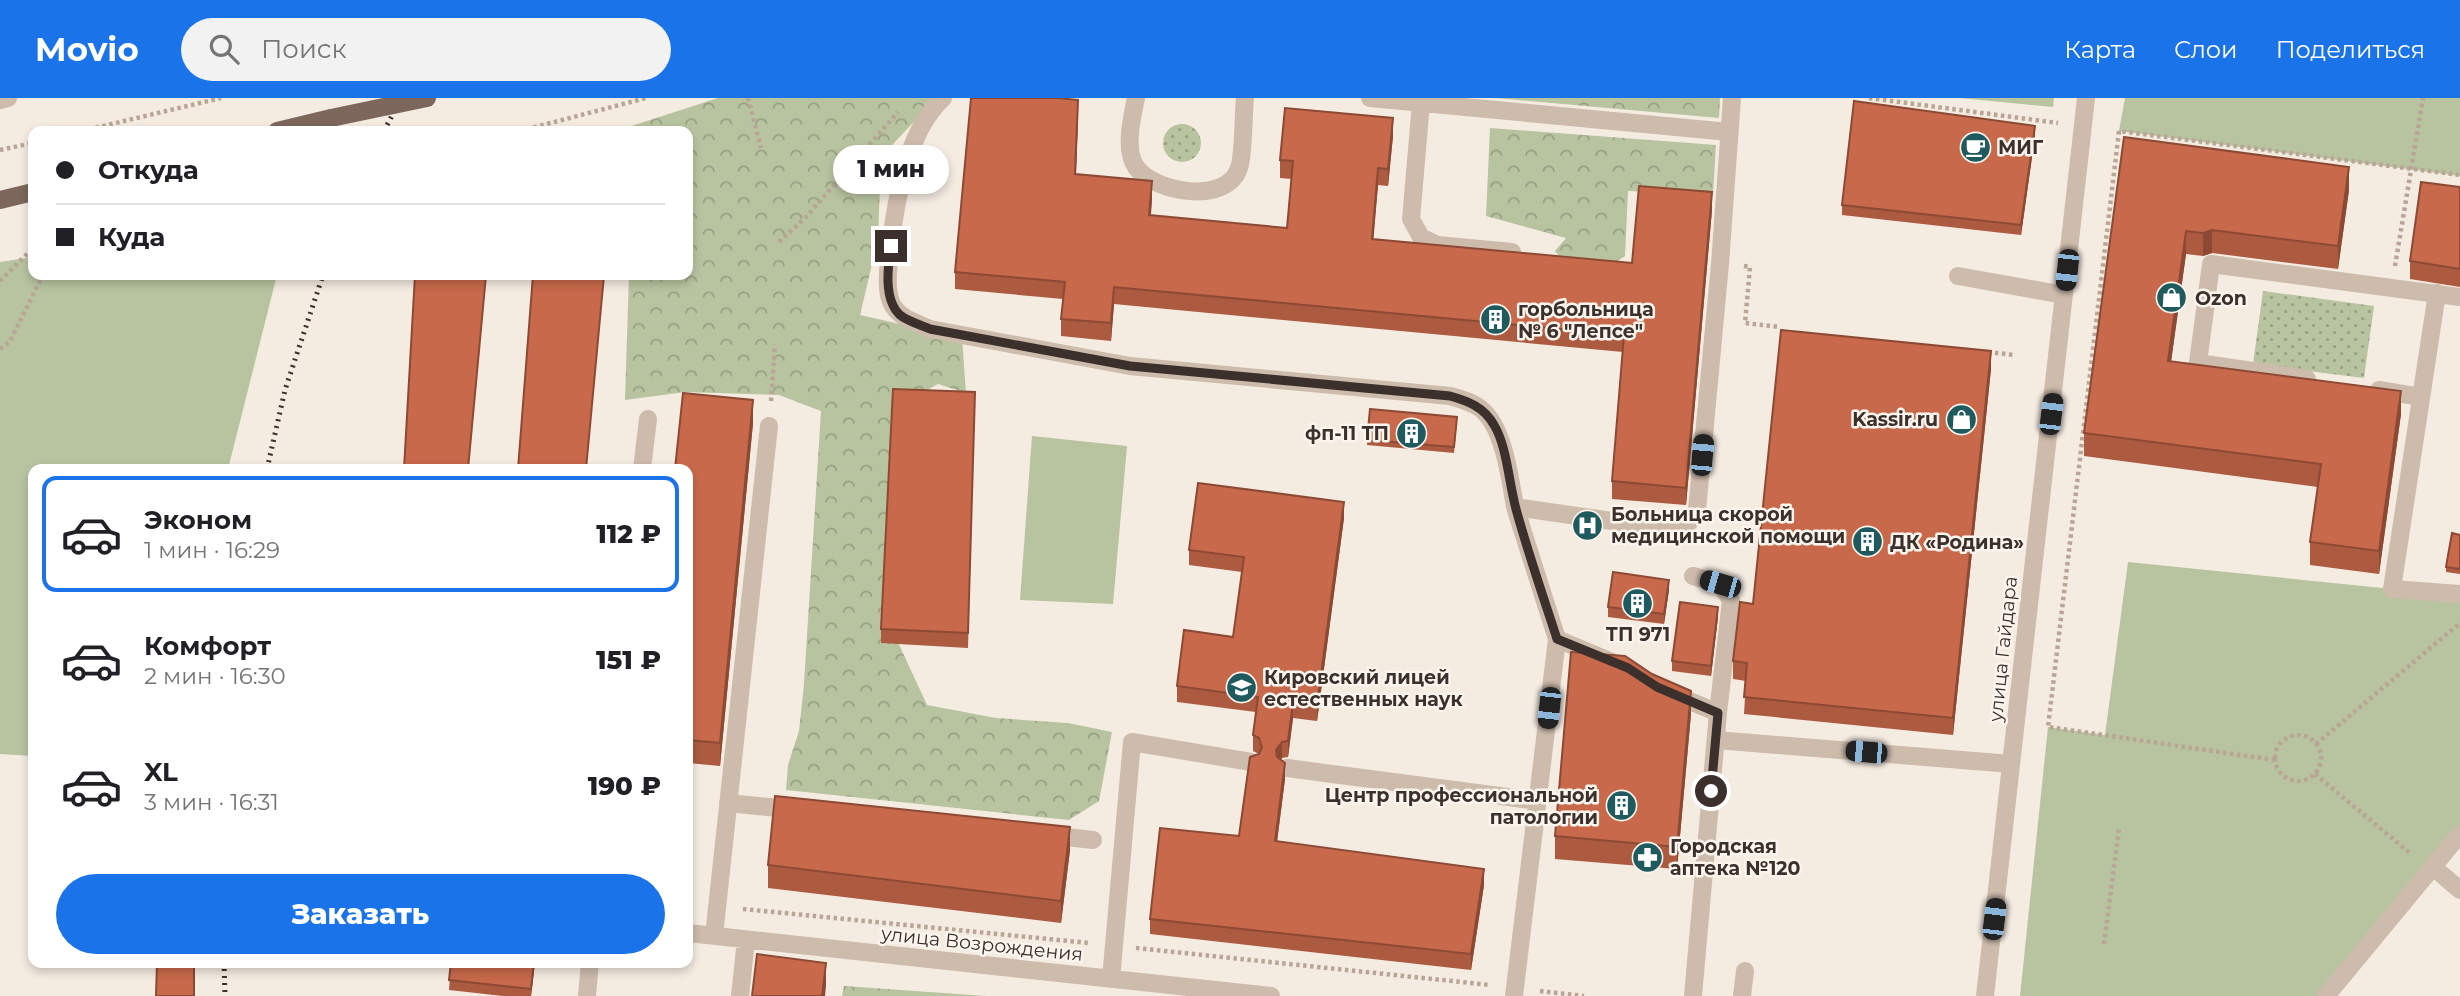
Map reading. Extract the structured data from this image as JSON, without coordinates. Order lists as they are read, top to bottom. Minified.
{"streets":{"street":["улица Гайдара","улица Возрождения"]},"places":{"cafe":["МИГ"],"shop":["Ozon","Kassir.ru"],"building":["горбольница № 6 \"Лепсе\"","фп-11 ТП","ДК «Родина»","ТП 971","Центр профессиональной патологии"],"hospital":["Больница скорой медицинской помощи"],"school or university":["Кировский лицей естественных наук"],"pharmacy":["Городская аптека №120"]},"page":{"header":"Movio","search":"Поиск","nav":["Карта","Слои","Поделиться"],"banner":["Откуда","Куда"],"bubble":"1 мин","list":[{"name":"Эконом","note":"1 мин · 16:29","value":"112 ₽"},{"name":"Комфорт","note":"2 мин · 16:30","value":"151 ₽"},{"name":"XL","note":"3 мин · 16:31","value":"190 ₽"}],"buttons":"Заказать"}}
